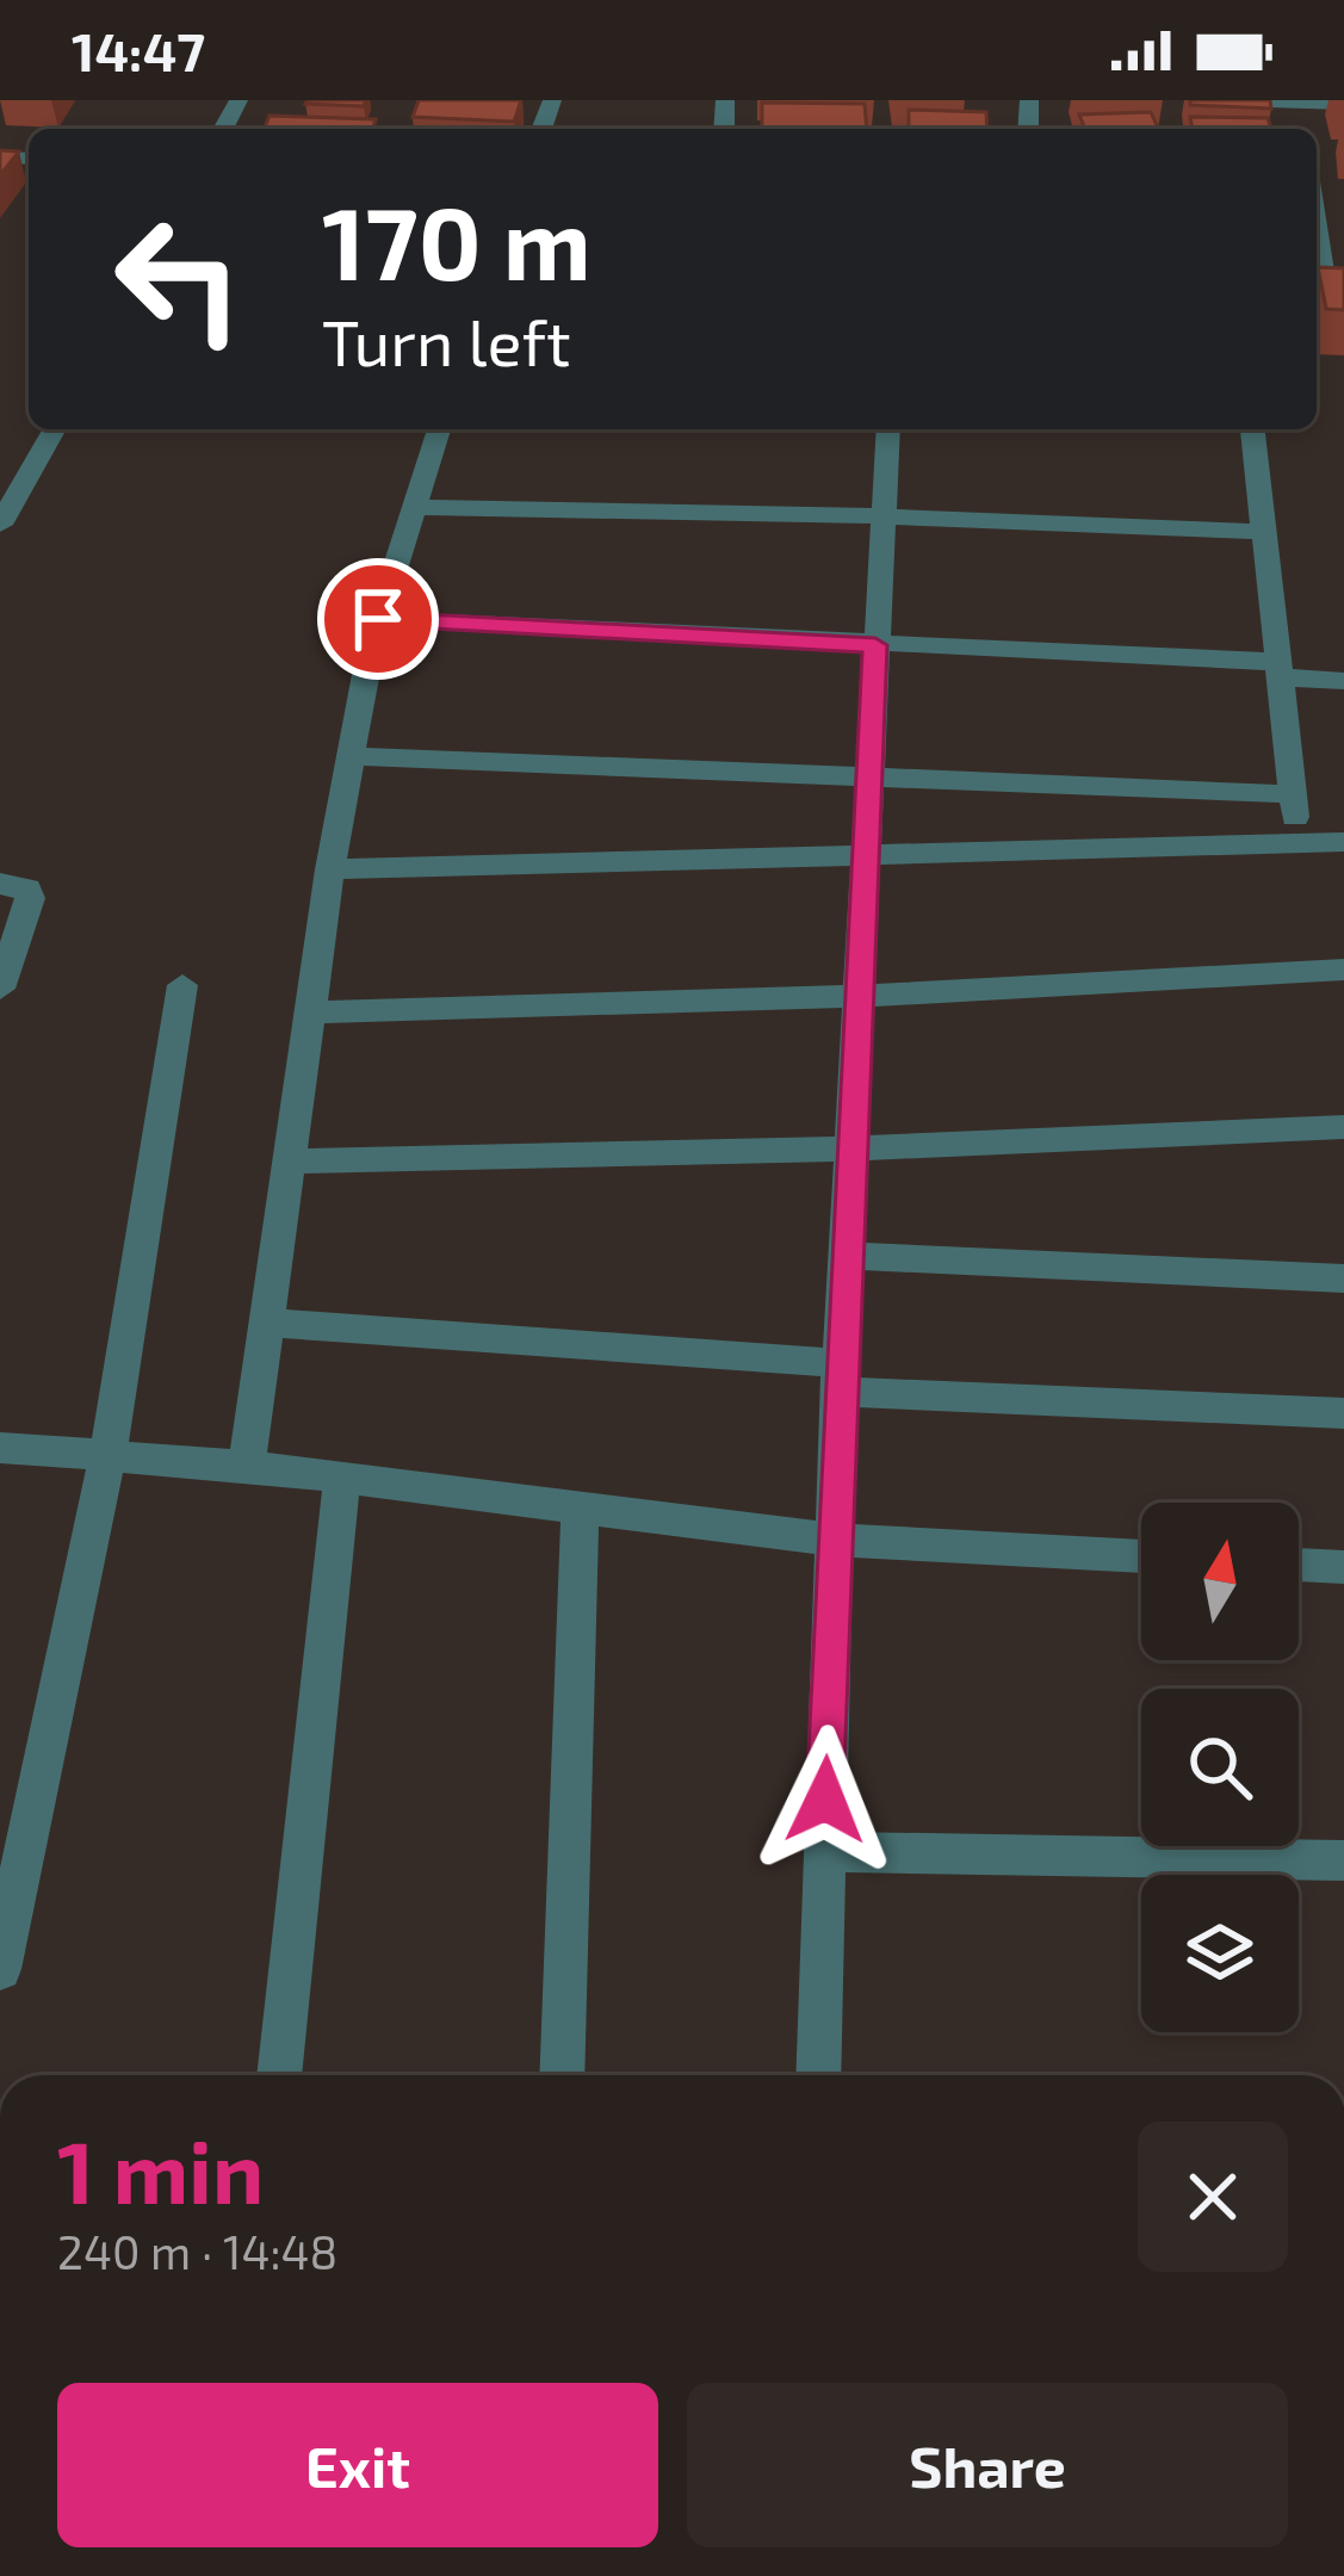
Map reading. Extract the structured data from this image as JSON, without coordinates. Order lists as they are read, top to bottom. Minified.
{"north":"top","page":{"status":"14:47","turn":["170 m","Turn left"],"heading":["1 min","240 m · 14:48"],"buttons":["Exit","Share"]}}
